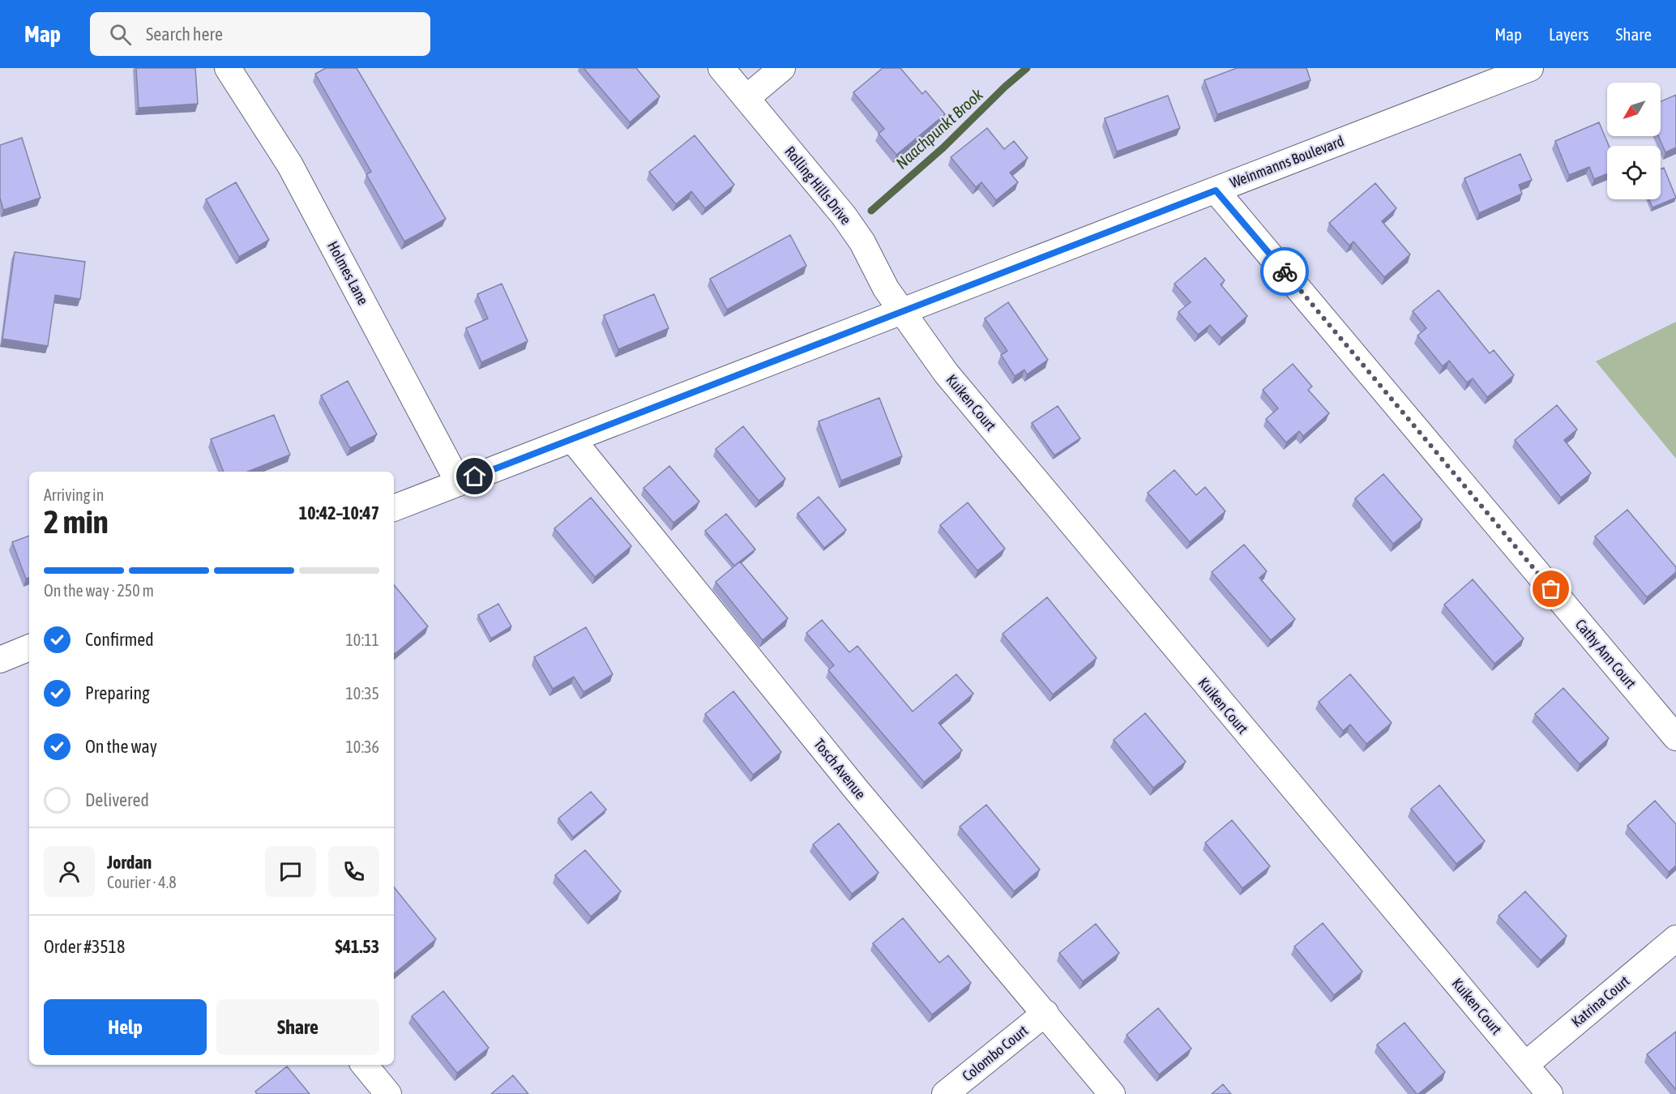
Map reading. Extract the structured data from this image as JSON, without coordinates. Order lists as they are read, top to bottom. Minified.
{"streets":{"street":["Weinmanns Boulevard","Rolling Hills Drive","Holmes Lane","Kuiken Court","Cathy Ann Court","Tosch Avenue","Katrina Court","Colombo Court"]},"crossings":[["Weinmanns Boulevard","Rolling Hills Drive"],["Weinmanns Boulevard","Holmes Lane"],["Weinmanns Boulevard","Kuiken Court"],["Weinmanns Boulevard","Cathy Ann Court"],["Weinmanns Boulevard","Tosch Avenue"],["Rolling Hills Drive","Kuiken Court"],["Kuiken Court","Katrina Court"],["Tosch Avenue","Colombo Court"]],"water":["Naachpunkt Brook"],"north":"bottom left","page":{"header":"Map","search":"Search here","nav":["Map","Layers","Share"],"heading":["2 min","Arriving in","10:42–10:47"],"panel":["Jordan","Courier · 4.8","Order #3518","$41.53"],"bar":"On the way · 250 m","list":[["Confirmed","10:11"],["Preparing","10:35"],["On the way","10:36"],"Delivered"],"buttons":["Help","Share"]}}
